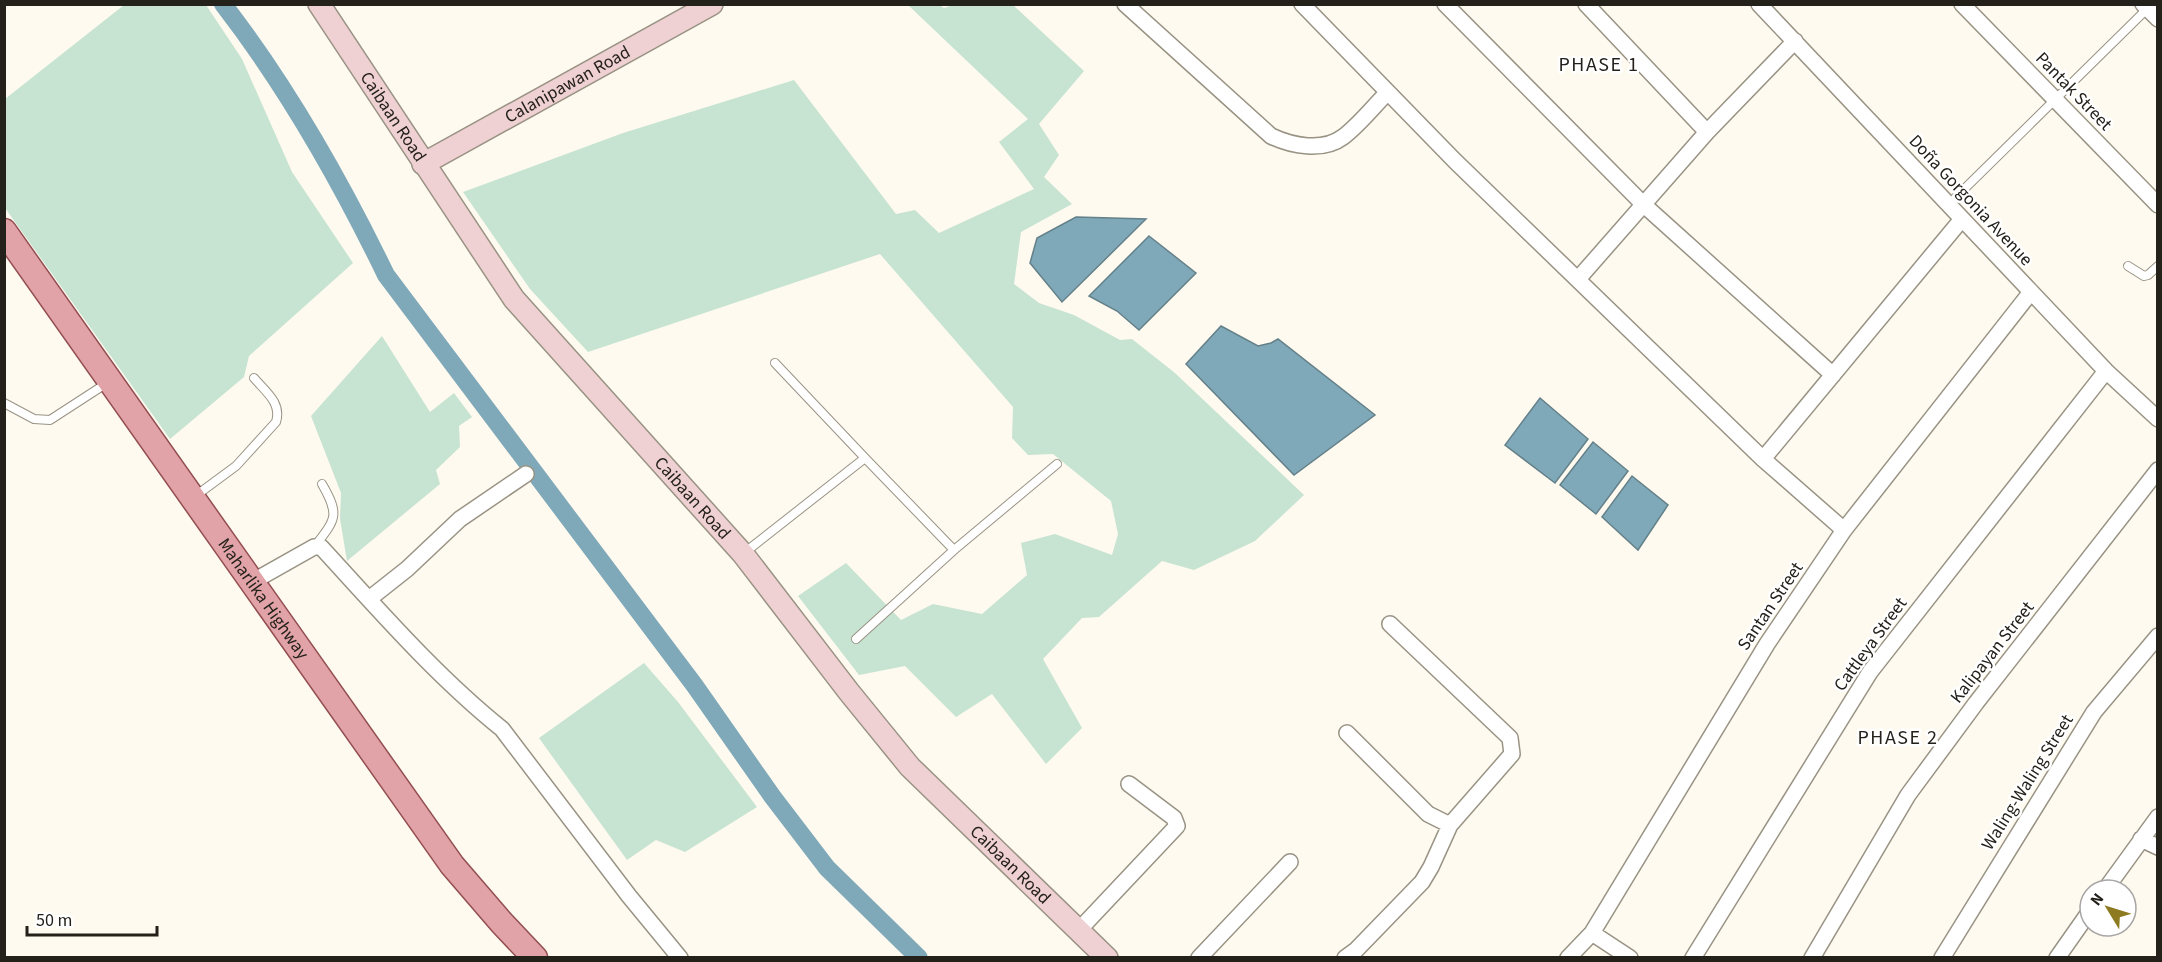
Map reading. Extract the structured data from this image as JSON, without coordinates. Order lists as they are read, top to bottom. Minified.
{"streets":{"main road":["Maharlika Highway"],"street":["Calanipawan Road","Pantak Street","Caibaan Road","Doña Gorgonia Avenue","Santan Street","Cattleya Street","Kalipayan Street","Waling-Waling Street"]},"crossings":[["Calanipawan Road","Caibaan Road"],["Doña Gorgonia Avenue","Santan Street"],["Doña Gorgonia Avenue","Cattleya Street"]],"districts":["PHASE 1","PHASE 2"],"scale_bar":"50 m","north":"top left"}
